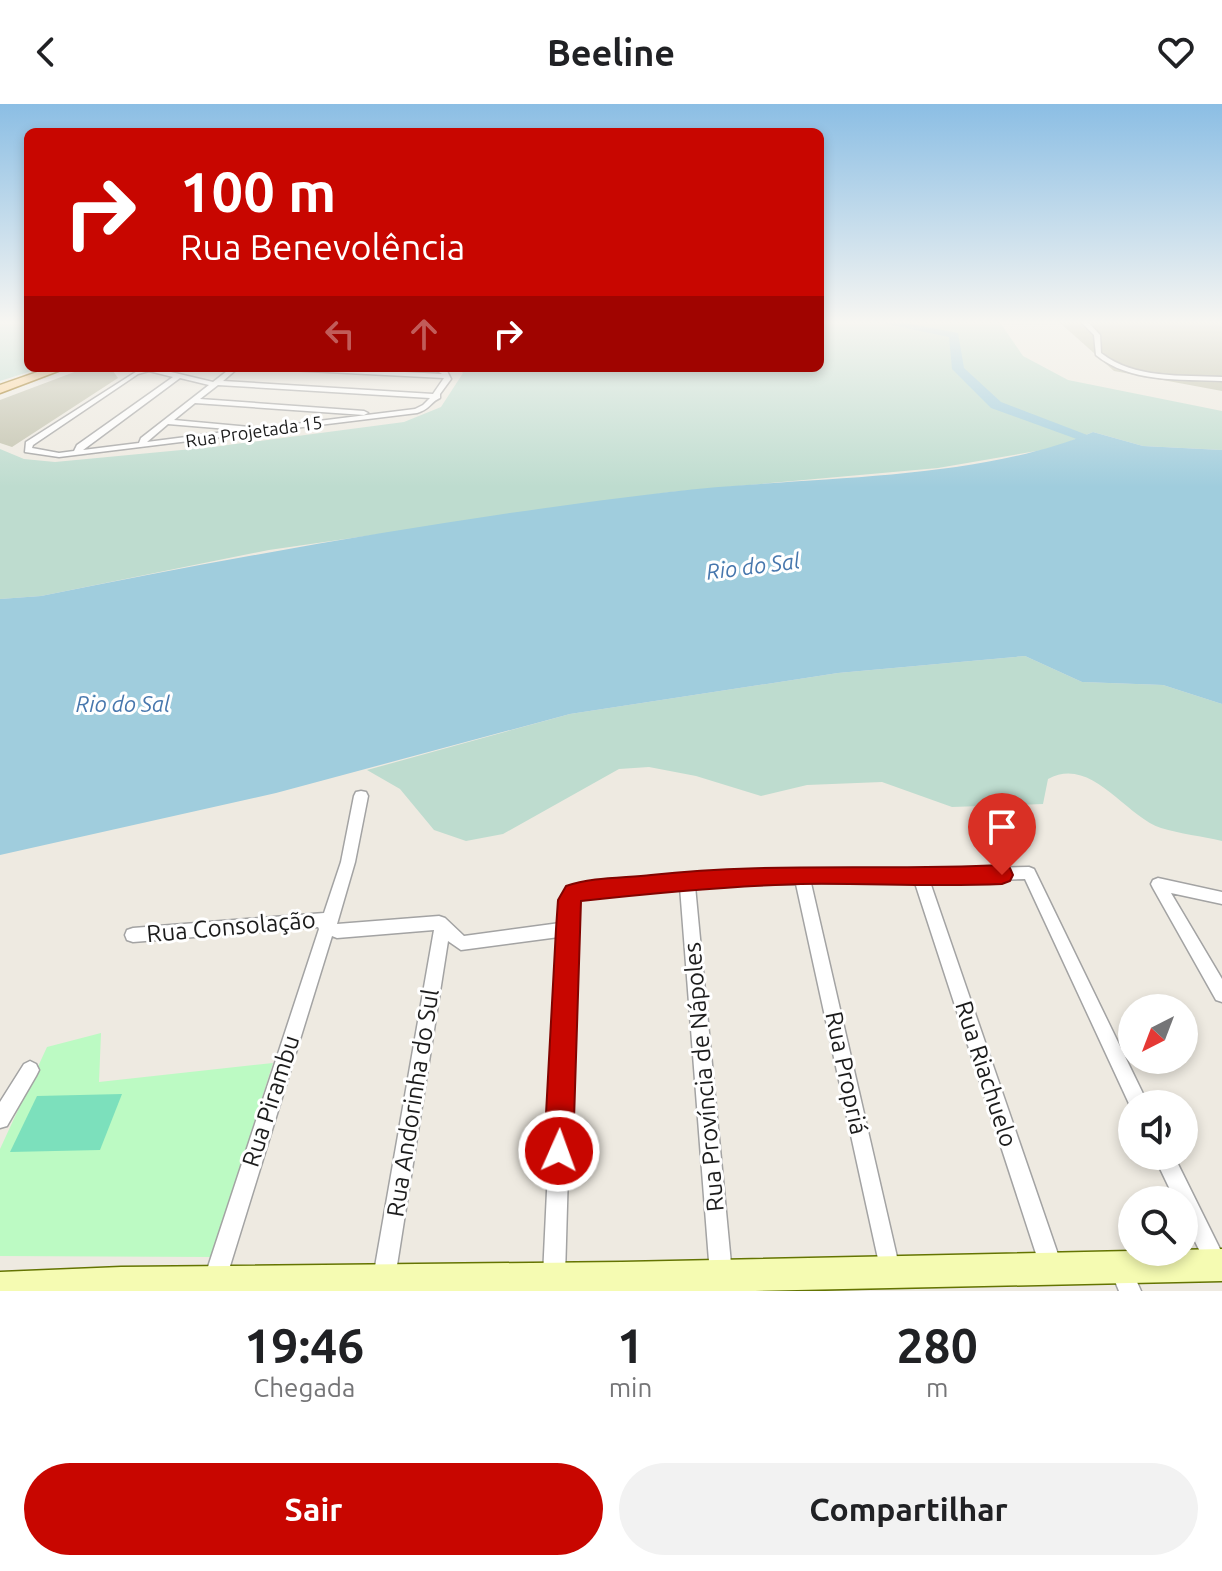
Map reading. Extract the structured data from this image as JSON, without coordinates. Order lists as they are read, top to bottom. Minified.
{"streets":{"street":["Rua Projetada 15","Rua Consolação","Rua Propriá","Rua Riachuelo","Rua Província de Nápoles","Rua Pirambu","Rua Andorinha do Sul"]},"crossings":[["Rua Consolação","Rua Pirambu"],["Rua Consolação","Rua Andorinha do Sul"]],"water":["Rio do Sal"],"north":"bottom left","page":{"header":"Beeline","turn":["100 m","Rua Benevolência"],"eta":["19:46","Chegada","1","min","280","m"],"buttons":["Sair","Compartilhar"]}}
